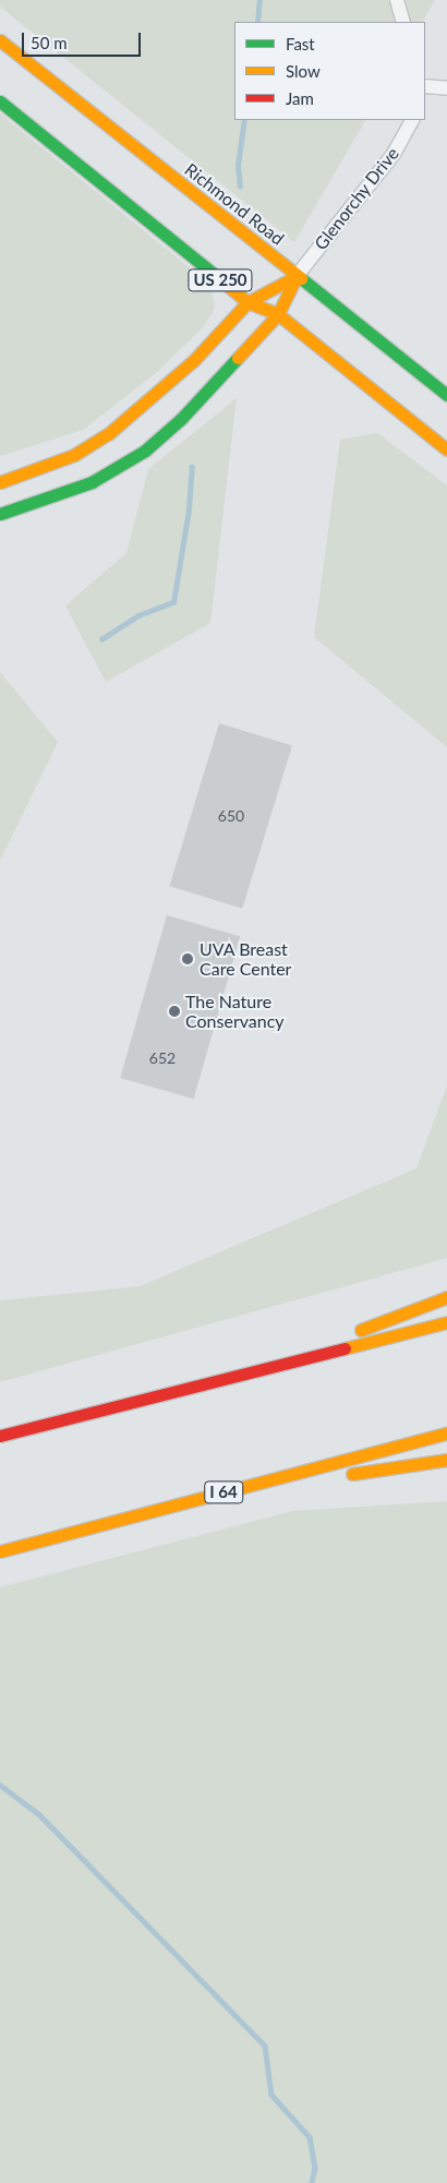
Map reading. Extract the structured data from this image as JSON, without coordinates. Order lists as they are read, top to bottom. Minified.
{"streets":{"main road":["Richmond Road","US 250","I 64"],"street":["Glenorchy Drive"]},"crossings":[["Glenorchy Drive","Richmond Road"]],"places":["UVA Breast Care Center","The Nature Conservancy"],"house_numbers":["650","652"],"legend":["Fast","Slow","Jam"],"scale_bar":"50 m"}
